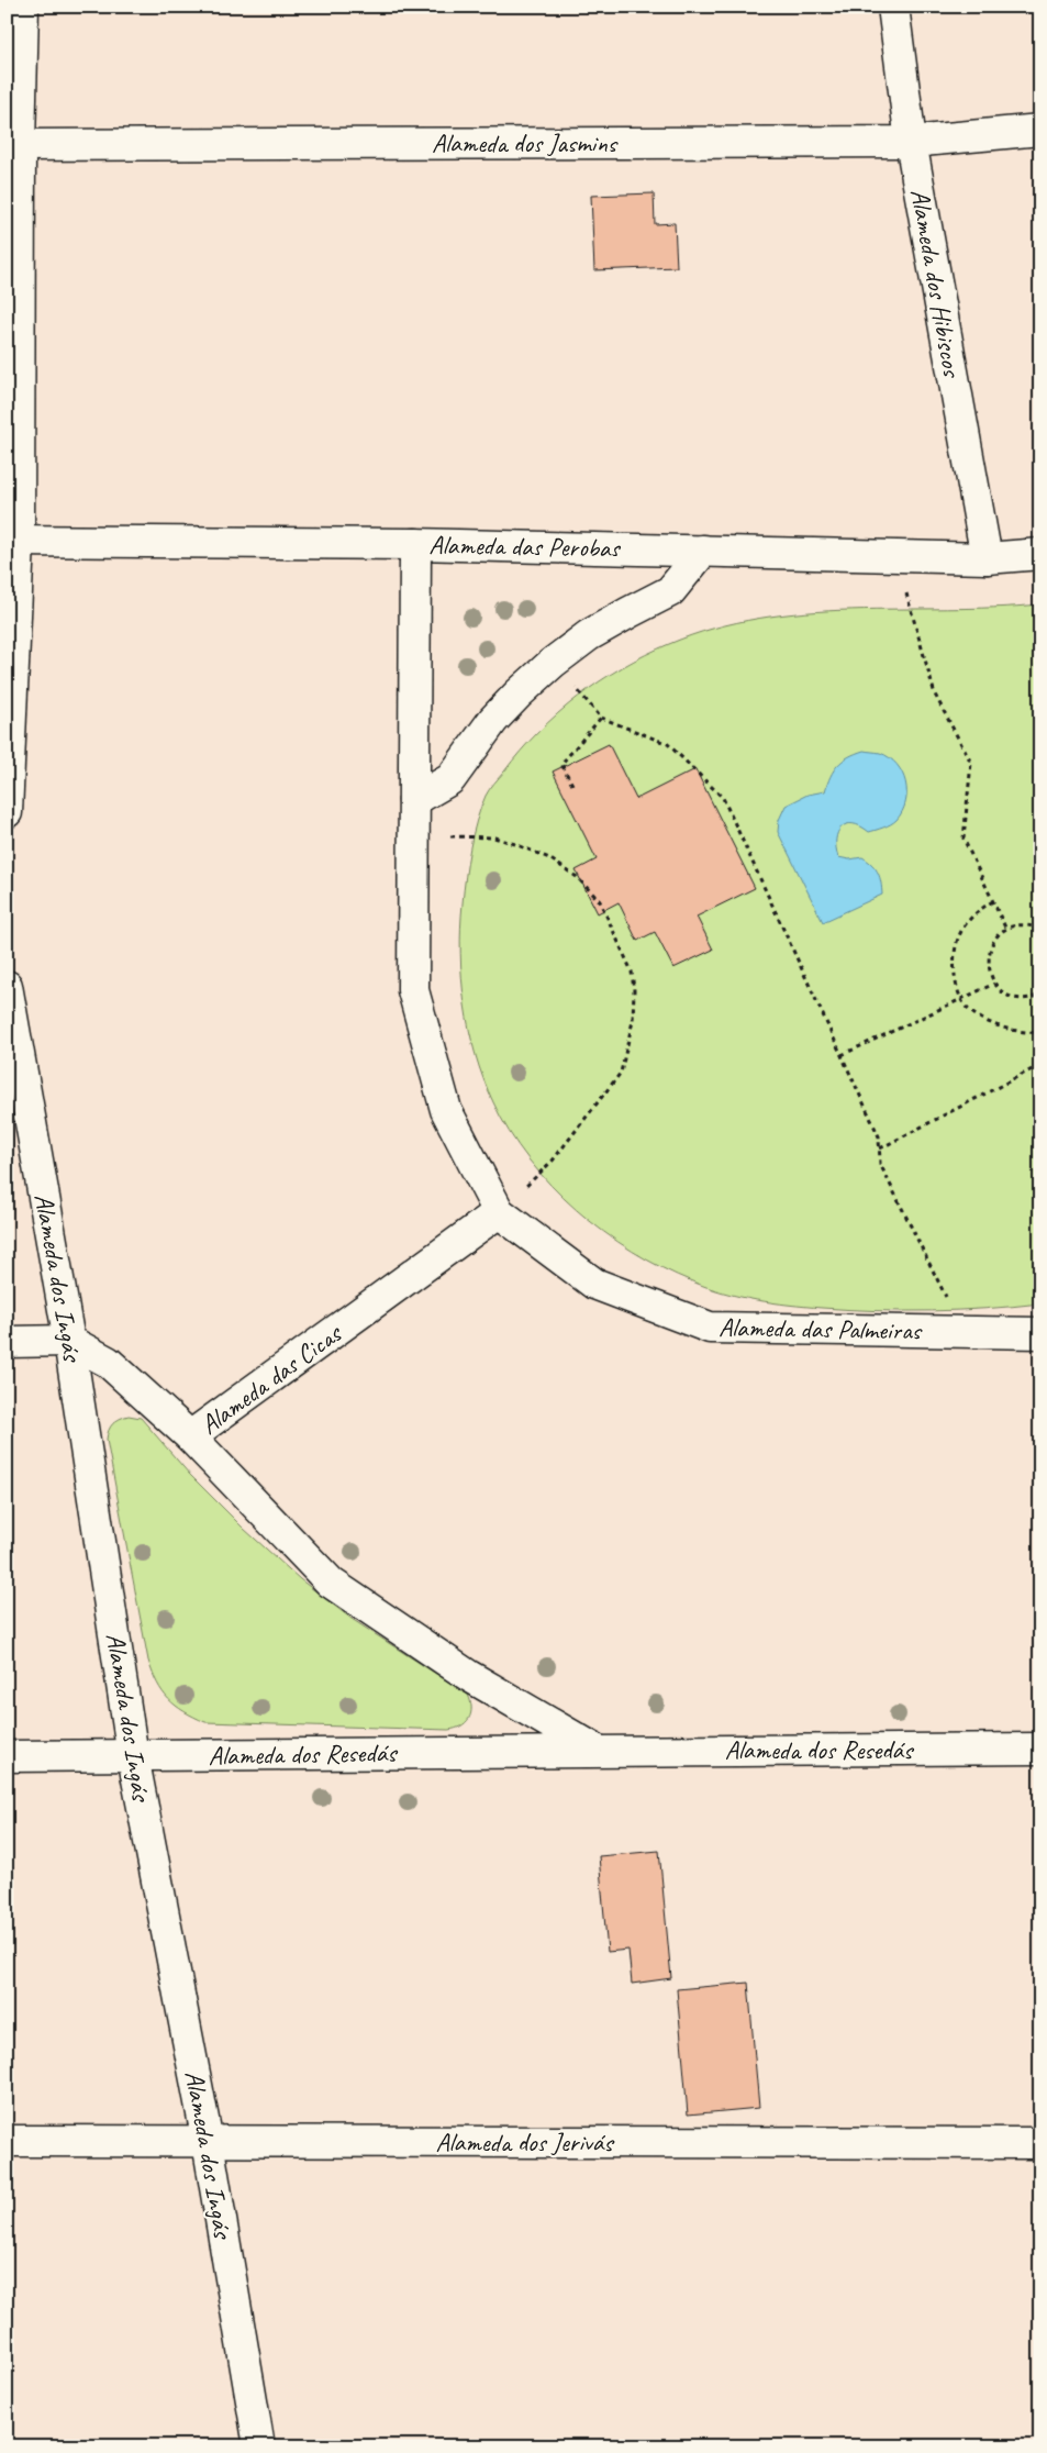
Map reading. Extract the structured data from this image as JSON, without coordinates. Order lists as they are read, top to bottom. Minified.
{"streets":{"street":["Alameda dos Jasmins","Alameda dos Hibiscos","Alameda das Perobas","Alameda dos Ingás","Alameda das Palmeiras","Alameda das Cicas","Alameda dos Resedás","Alameda dos Jerivás"]},"crossings":[["Alameda dos Jasmins","Alameda dos Hibiscos"],["Alameda dos Hibiscos","Alameda das Perobas"],["Alameda das Perobas","Alameda das Palmeiras"],["Alameda dos Ingás","Alameda das Cicas"],["Alameda dos Ingás","Alameda dos Resedás"],["Alameda dos Ingás","Alameda dos Jerivás"],["Alameda das Palmeiras","Alameda das Cicas"]]}
